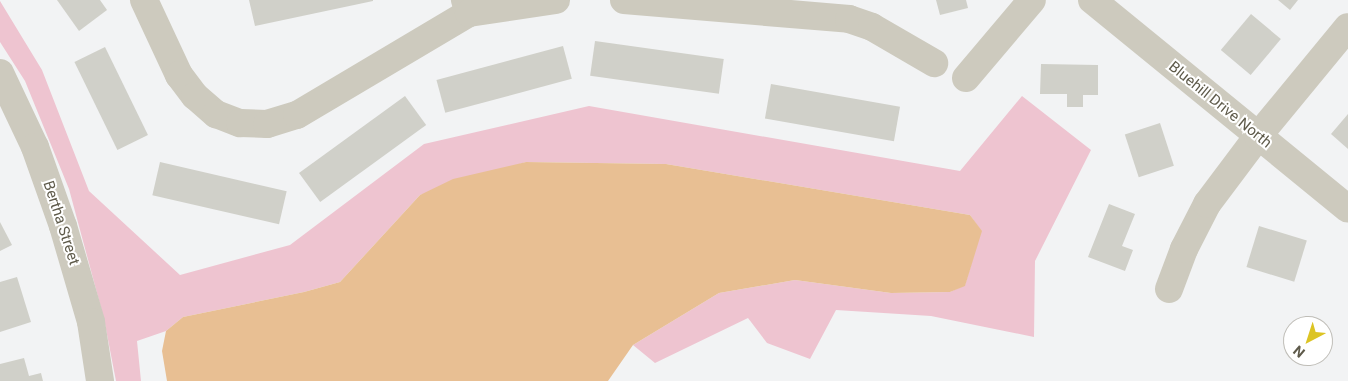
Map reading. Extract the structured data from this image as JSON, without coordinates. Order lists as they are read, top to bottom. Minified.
{"streets":{"street":["Bluehill Drive North","Bertha Street"]},"north":"bottom left"}
